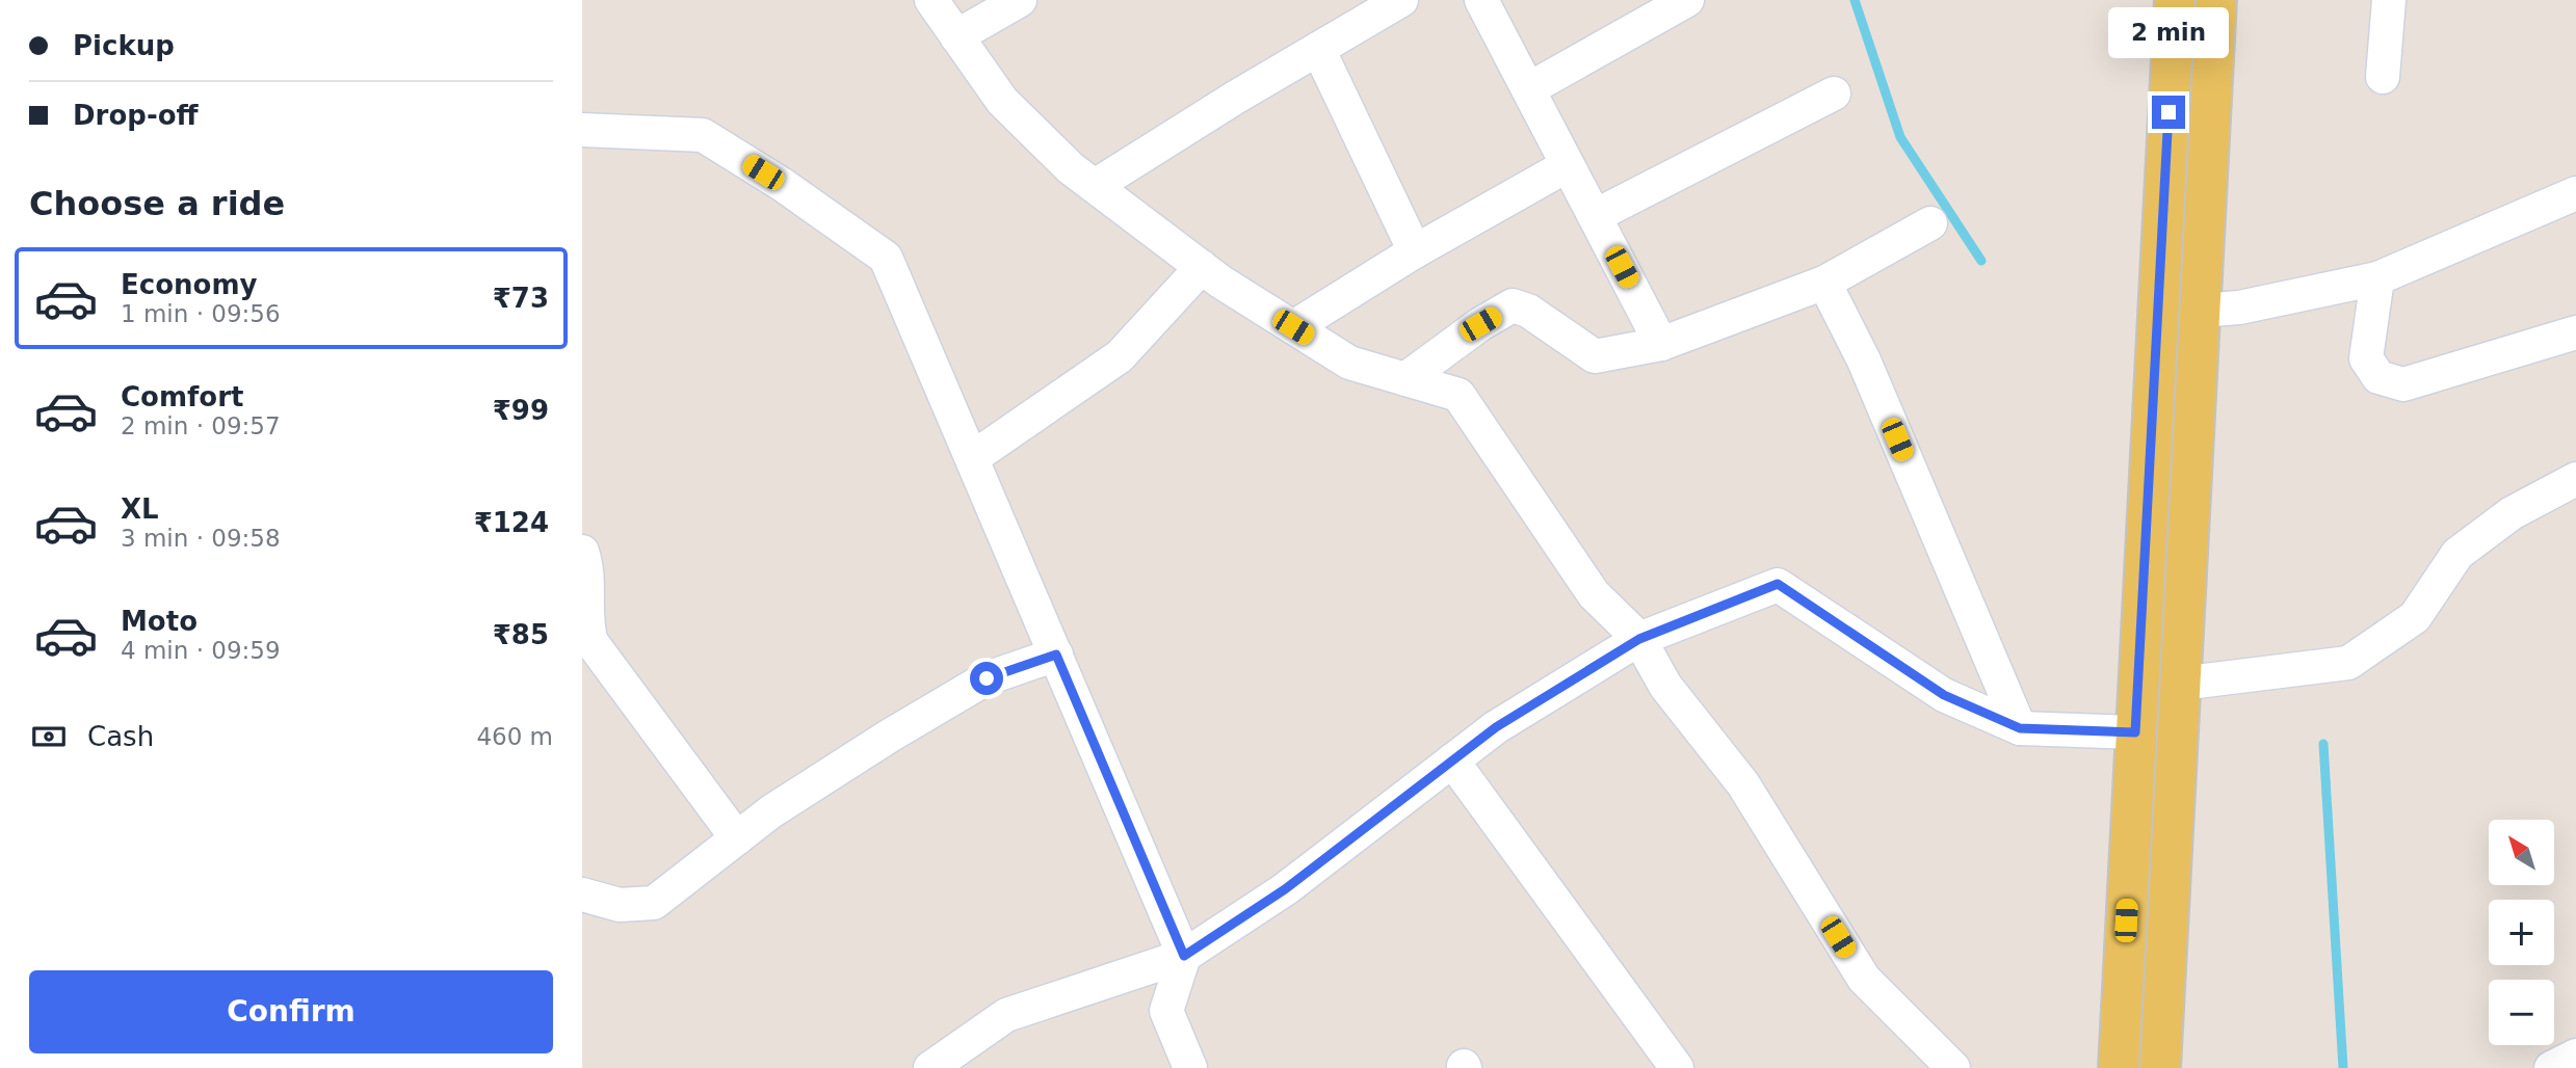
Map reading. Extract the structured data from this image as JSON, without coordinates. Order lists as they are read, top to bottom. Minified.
{"north":"top left","page":{"banner":["Pickup","Drop-off"],"bubble":"2 min","heading":"Choose a ride","list":[{"name":"Economy","note":"1 min · 09:56","value":"₹73"},{"name":"Comfort","note":"2 min · 09:57","value":"₹99"},{"name":"XL","note":"3 min · 09:58","value":"₹124"},{"name":"Moto","note":"4 min · 09:59","value":"₹85"}],"pay":["Cash","460 m"],"map_buttons":["+","−"],"buttons":"Confirm"}}
